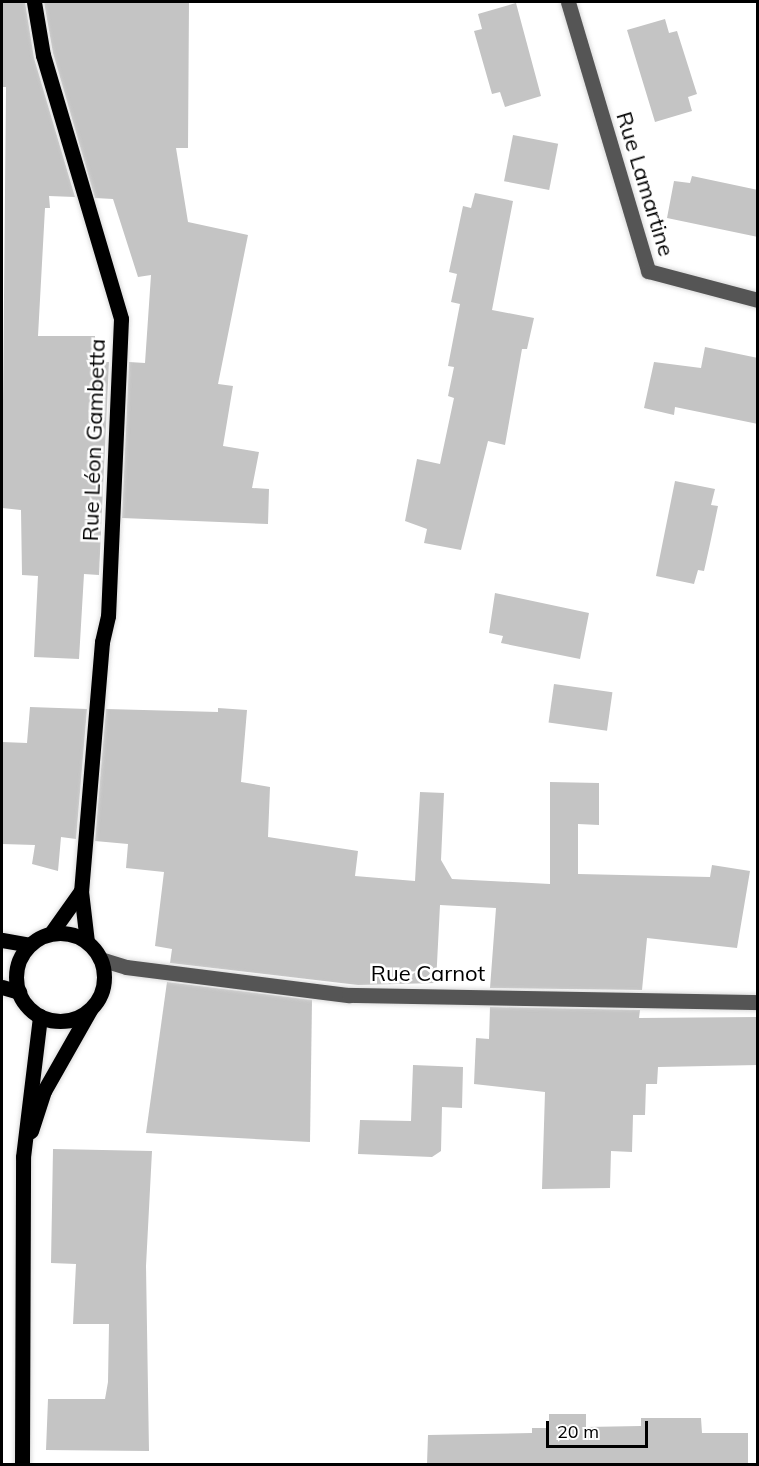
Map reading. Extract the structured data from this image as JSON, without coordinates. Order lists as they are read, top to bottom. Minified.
{"streets":{"main road":["Rue Léon Gambetta"],"street":["Rue Lamartine","Rue Carnot"]},"crossings":[["Rue Léon Gambetta","Rue Carnot"]],"scale_bar":"20 m"}
